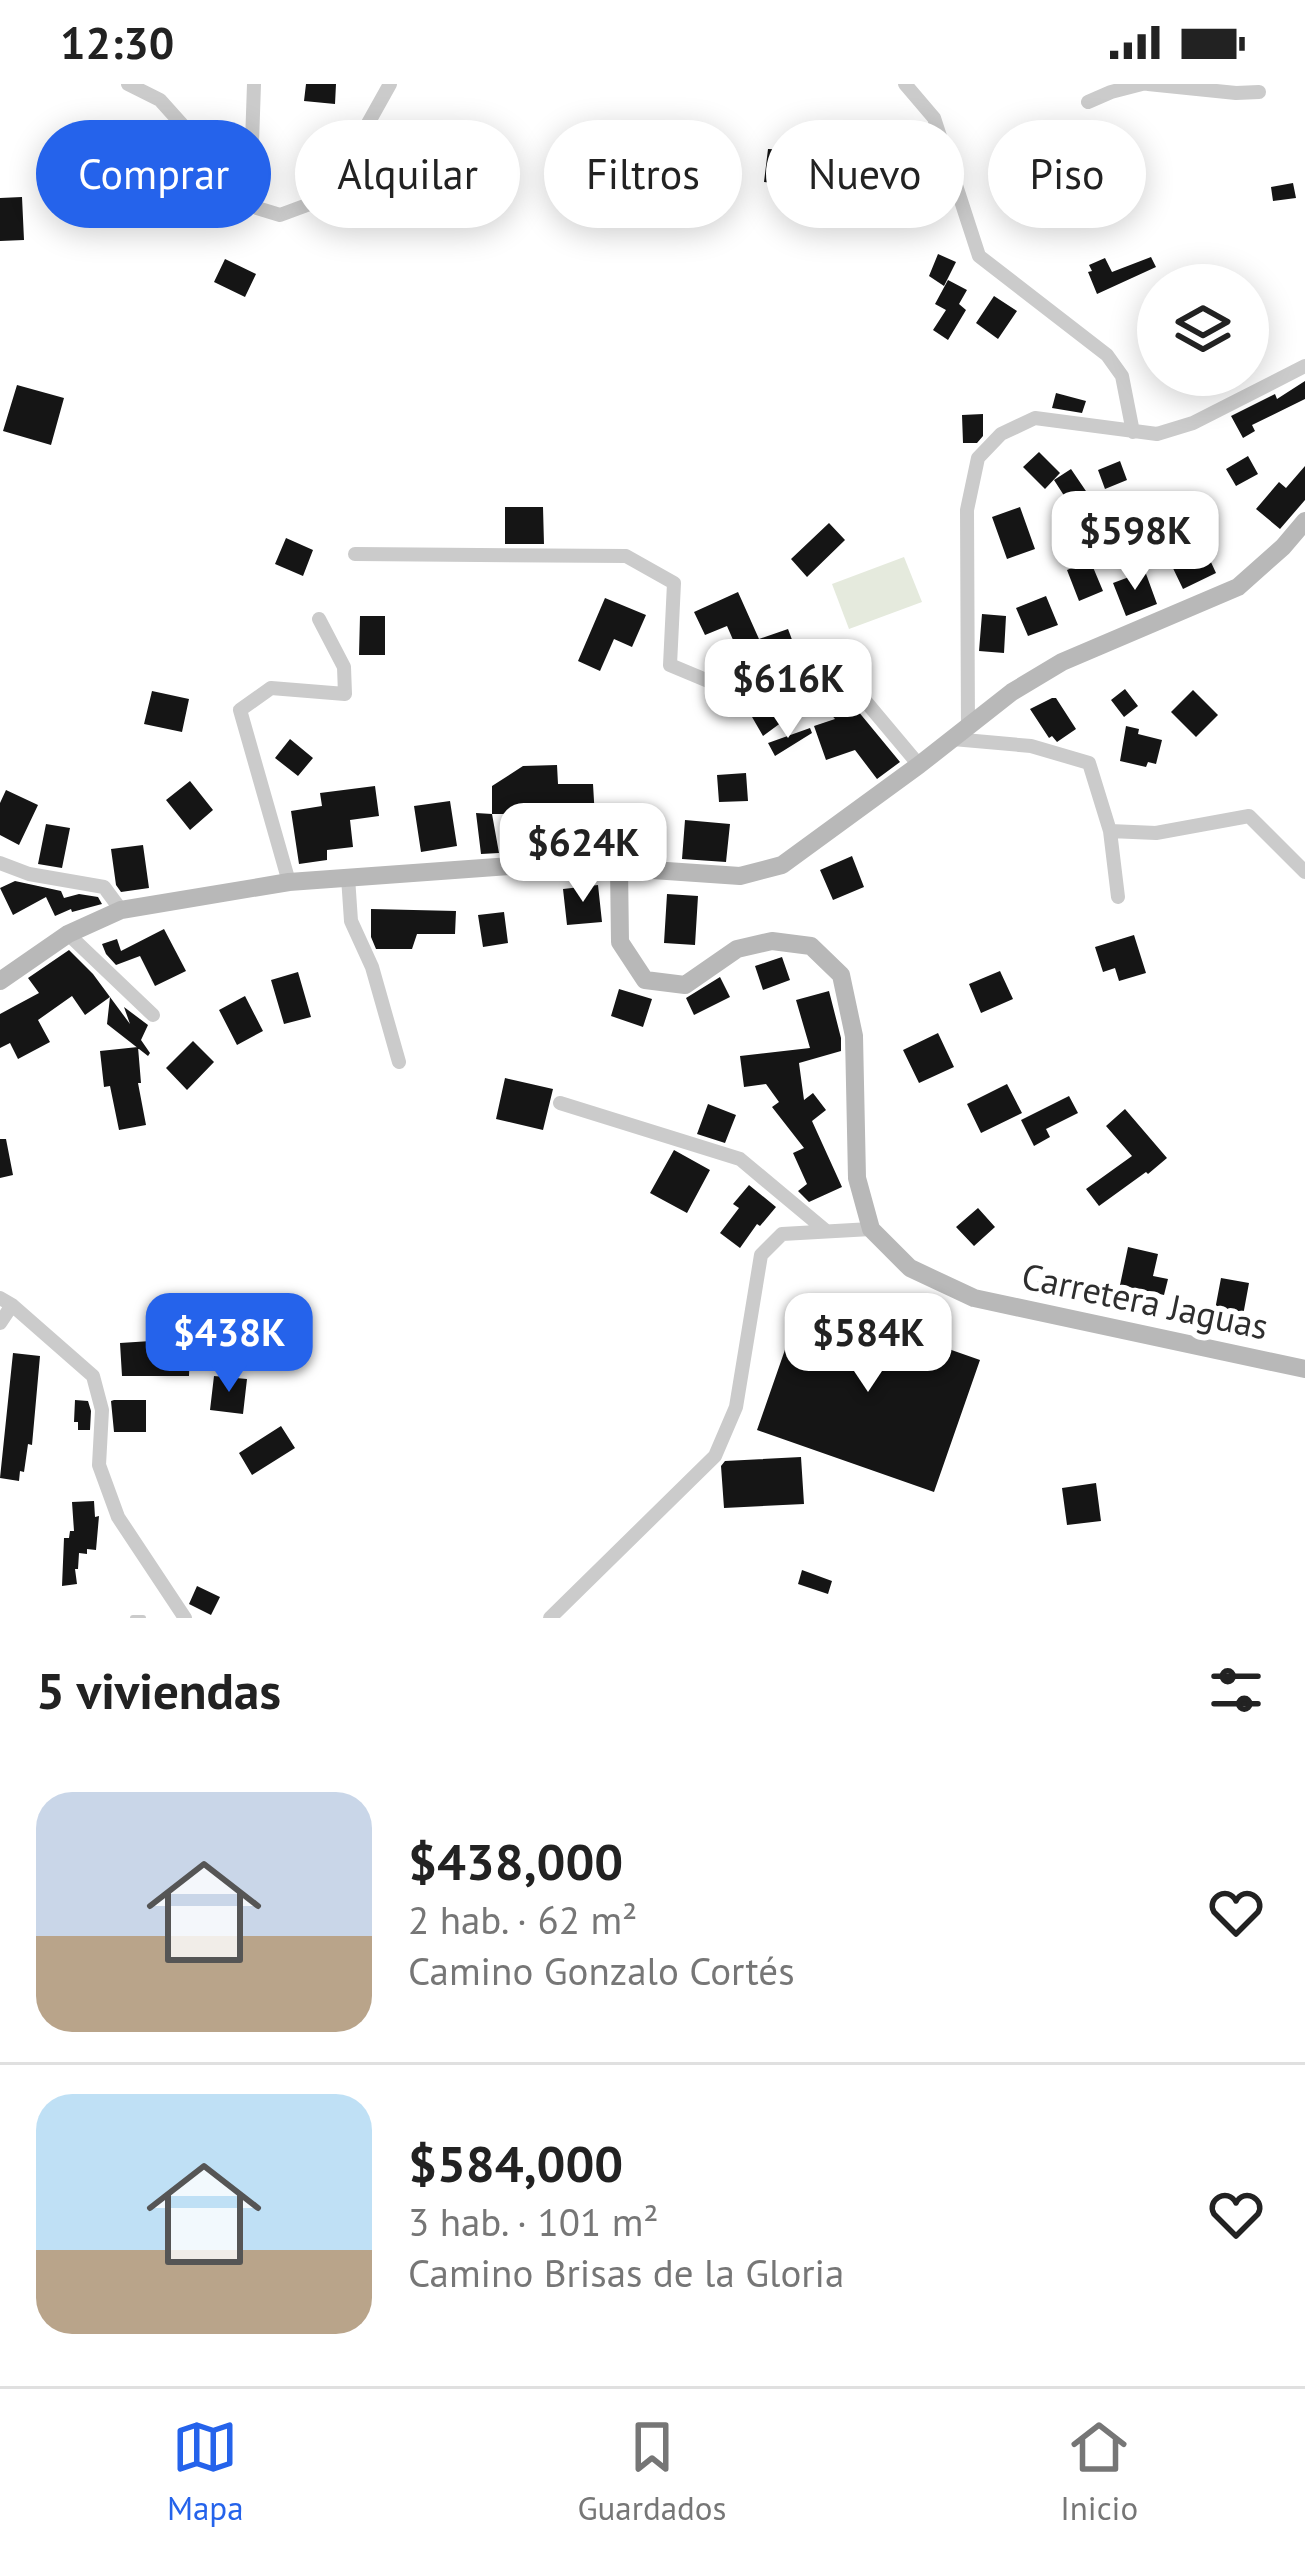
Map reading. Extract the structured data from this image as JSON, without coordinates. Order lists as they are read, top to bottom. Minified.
{"streets":{"street":["Carretera Jaguas"]},"page":{"status":"12:30","chip":["Comprar","Alquilar","Filtros","Nuevo","Piso"],"price":["$598K","$616K","$624K","$438K","$584K"],"heading":"5 viviendas","list":[{"name":"$438,000","note":"2 hab. · 62 m² · Camino Gonzalo Cortés"},{"name":"$584,000","note":"3 hab. · 101 m² · Camino Brisas de la Gloria"}],"tabs":["Mapa","Guardados","Inicio"]}}
